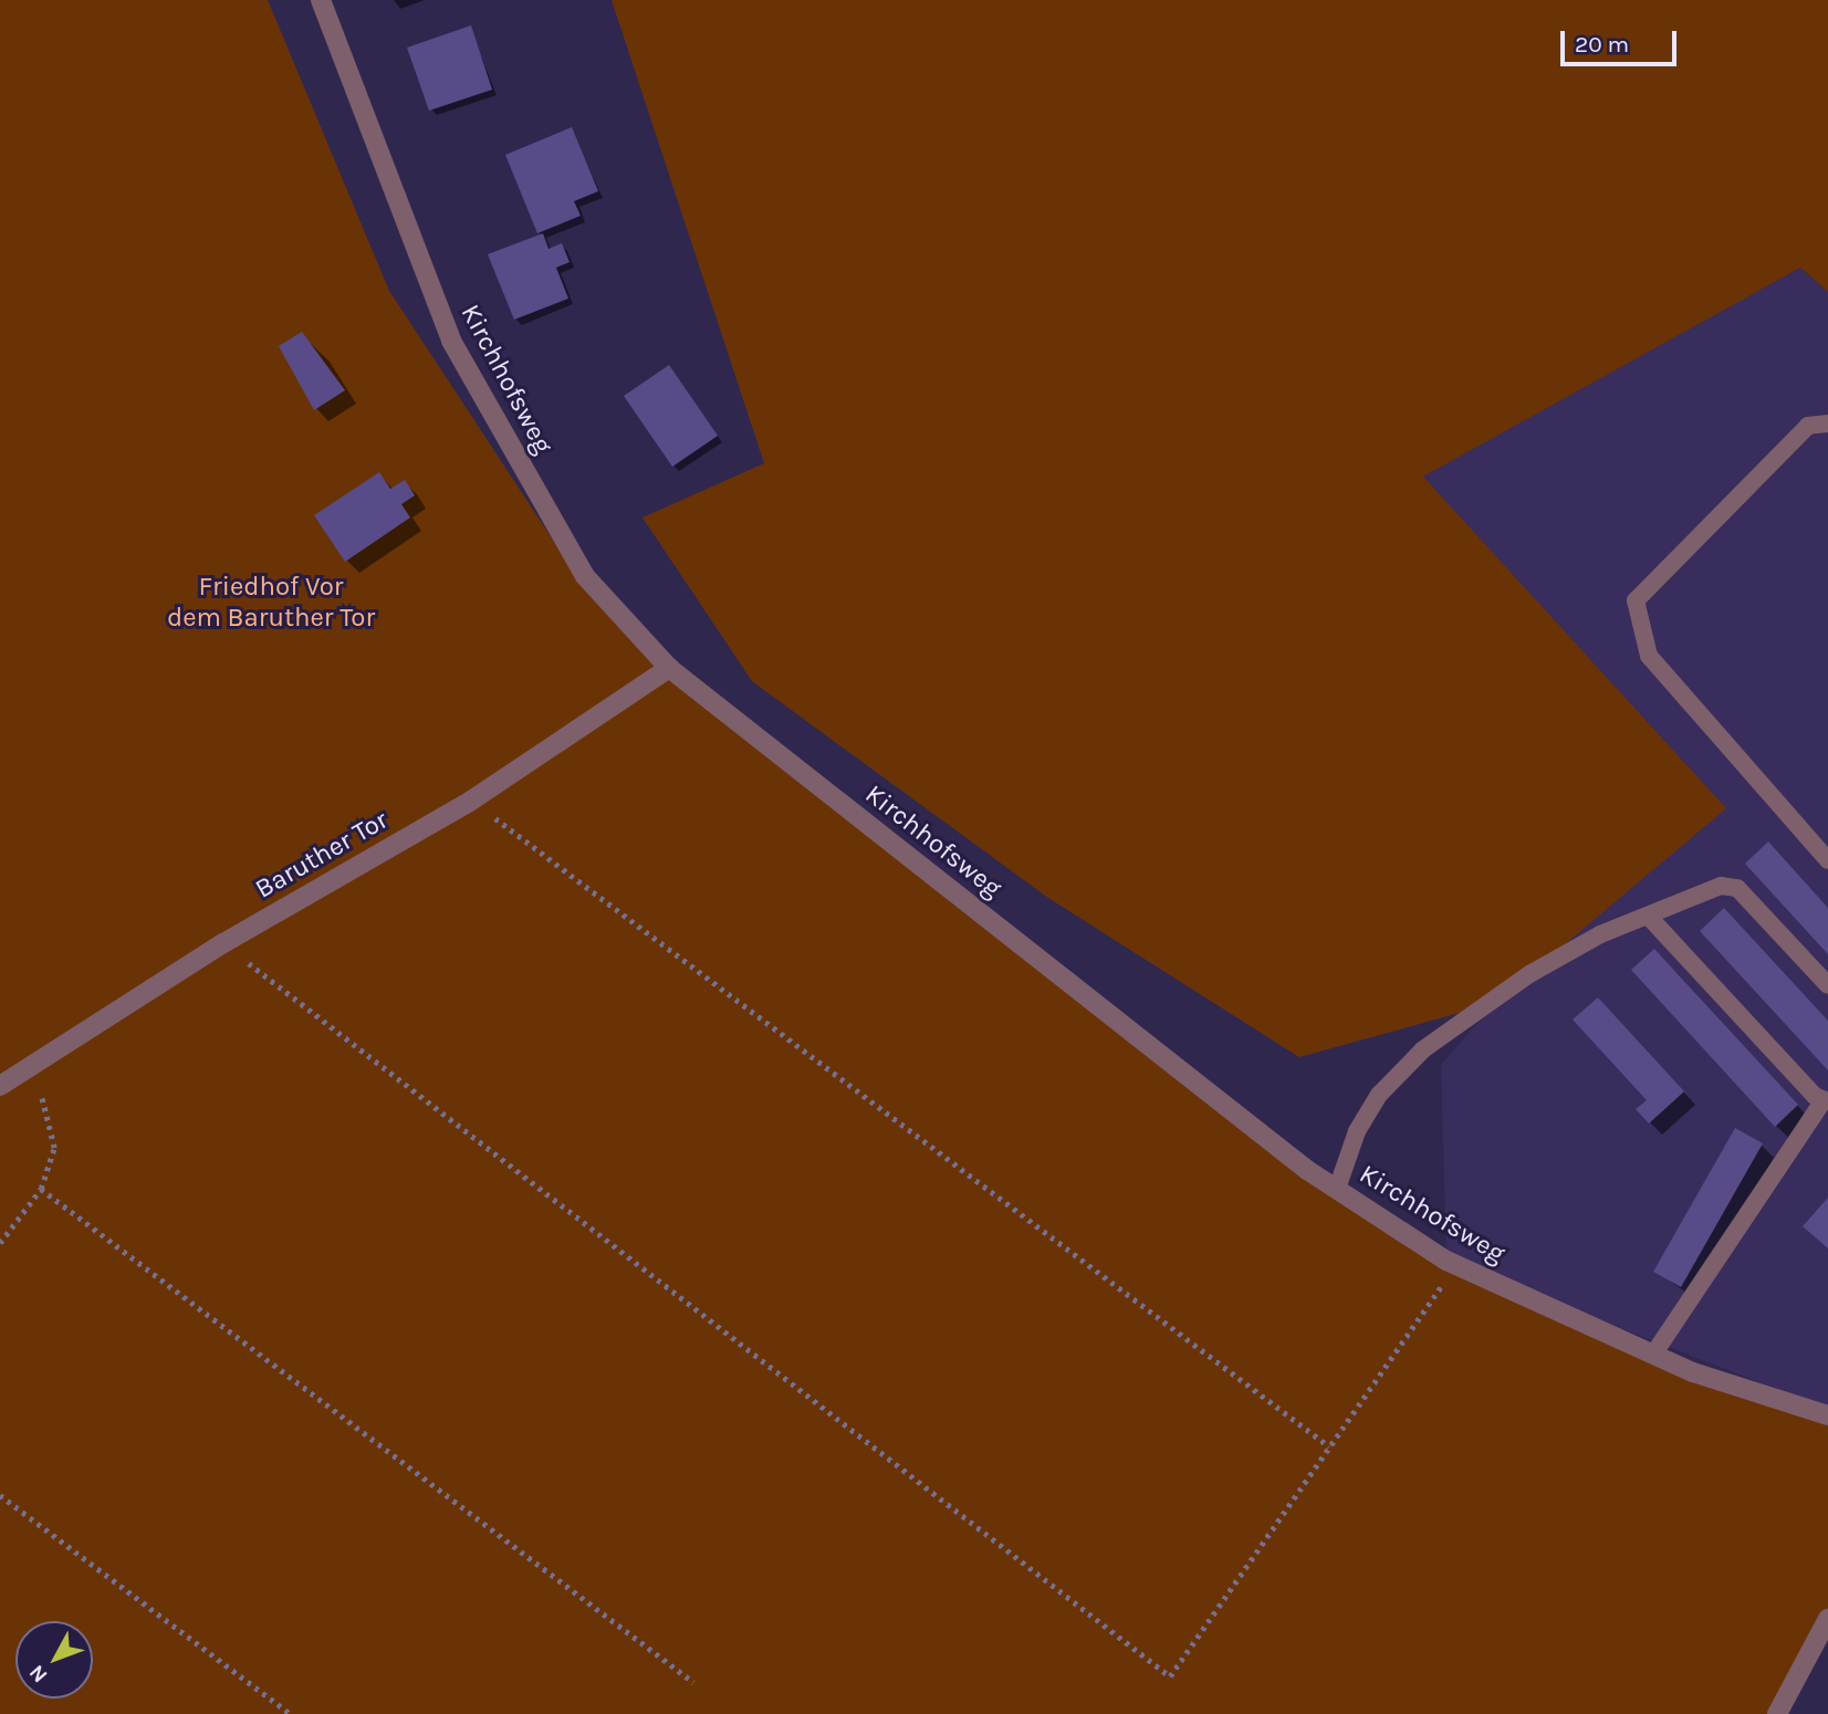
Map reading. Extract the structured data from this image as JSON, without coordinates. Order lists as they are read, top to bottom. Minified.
{"streets":{"street":["Kirchhofsweg","Baruther Tor"]},"crossings":[["Kirchhofsweg","Baruther Tor"]],"parks":["Friedhof Vor dem Baruther Tor"],"scale_bar":"20 m","north":"bottom left"}
